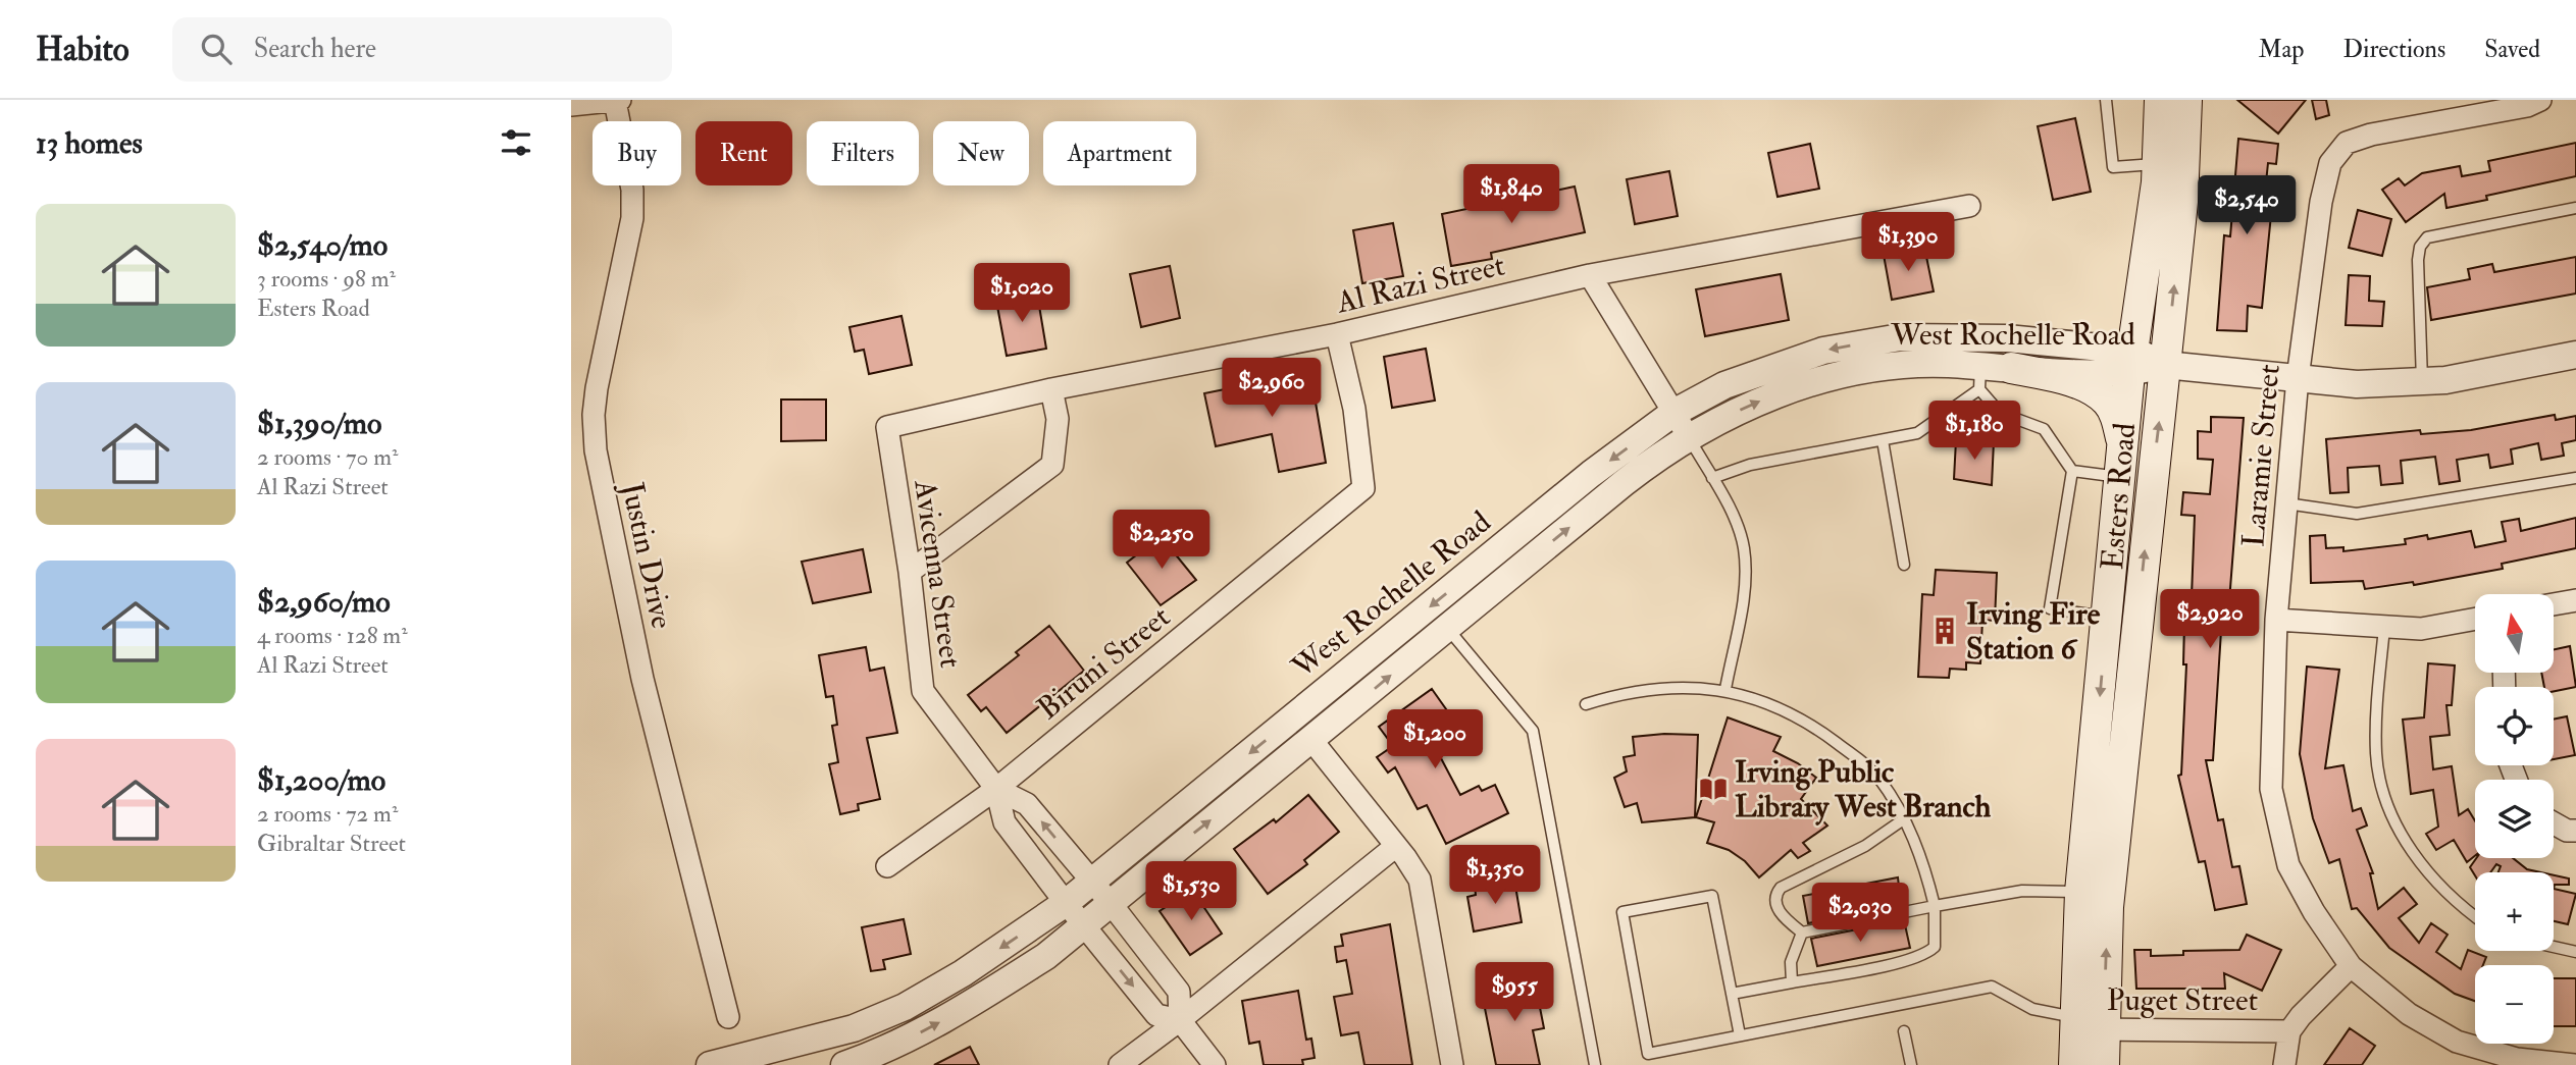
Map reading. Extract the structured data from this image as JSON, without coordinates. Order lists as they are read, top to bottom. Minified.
{"streets":{"main road":["Esters Road"],"street":["Al Razi Street","West Rochelle Road","Laramie Street","Justin Drive","Avicenna Street","Biruni Street","Puget Street"]},"crossings":[["Al Razi Street","Avicenna Street"],["Al Razi Street","Biruni Street"],["West Rochelle Road","Laramie Street"],["West Rochelle Road","Esters Road"],["West Rochelle Road","Avicenna Street"],["Esters Road","Puget Street"],["Avicenna Street","Biruni Street"]],"places":{"building":["Irving Fire Station 6"],"library":["Irving Public Library West Branch"]},"north":"top","page":{"header":"Habito","search":"Search here","nav":["Map","Directions","Saved"],"heading":"13 homes","chip":["Buy","Rent","Filters","New","Apartment"],"price":["$1,840","$2,540","$1,390","$1,020","$2,960","$1,180","$2,250","$2,920","$1,200","$1,350","$1,530","$2,030","$955"],"list":[{"name":"$2,540/mo","note":"3 rooms · 98 m² · Esters Road"},{"name":"$1,390/mo","note":"2 rooms · 70 m² · Al Razi Street"},{"name":"$2,960/mo","note":"4 rooms · 128 m² · Al Razi Street"},{"name":"$1,200/mo","note":"2 rooms · 72 m² · Gibraltar Street"}],"map_buttons":["+","−"]}}
